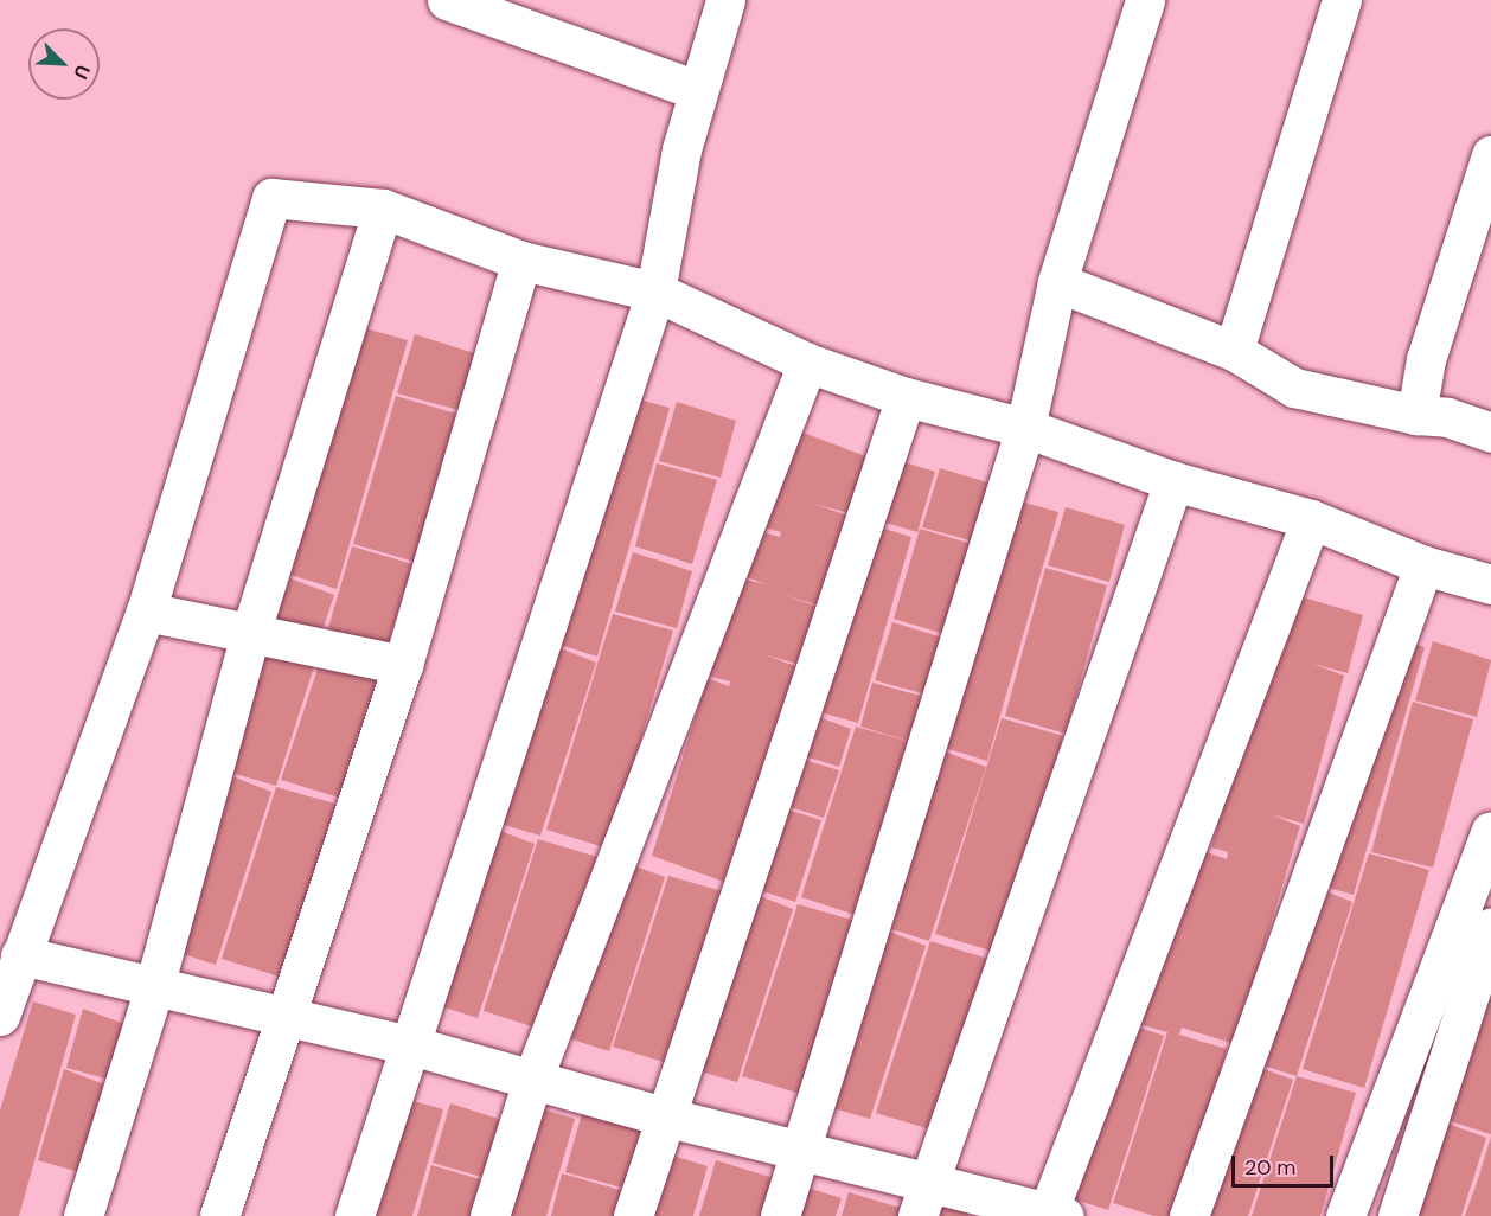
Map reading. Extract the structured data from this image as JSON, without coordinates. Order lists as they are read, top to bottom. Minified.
{"scale_bar":"20 m","north":"bottom right"}
